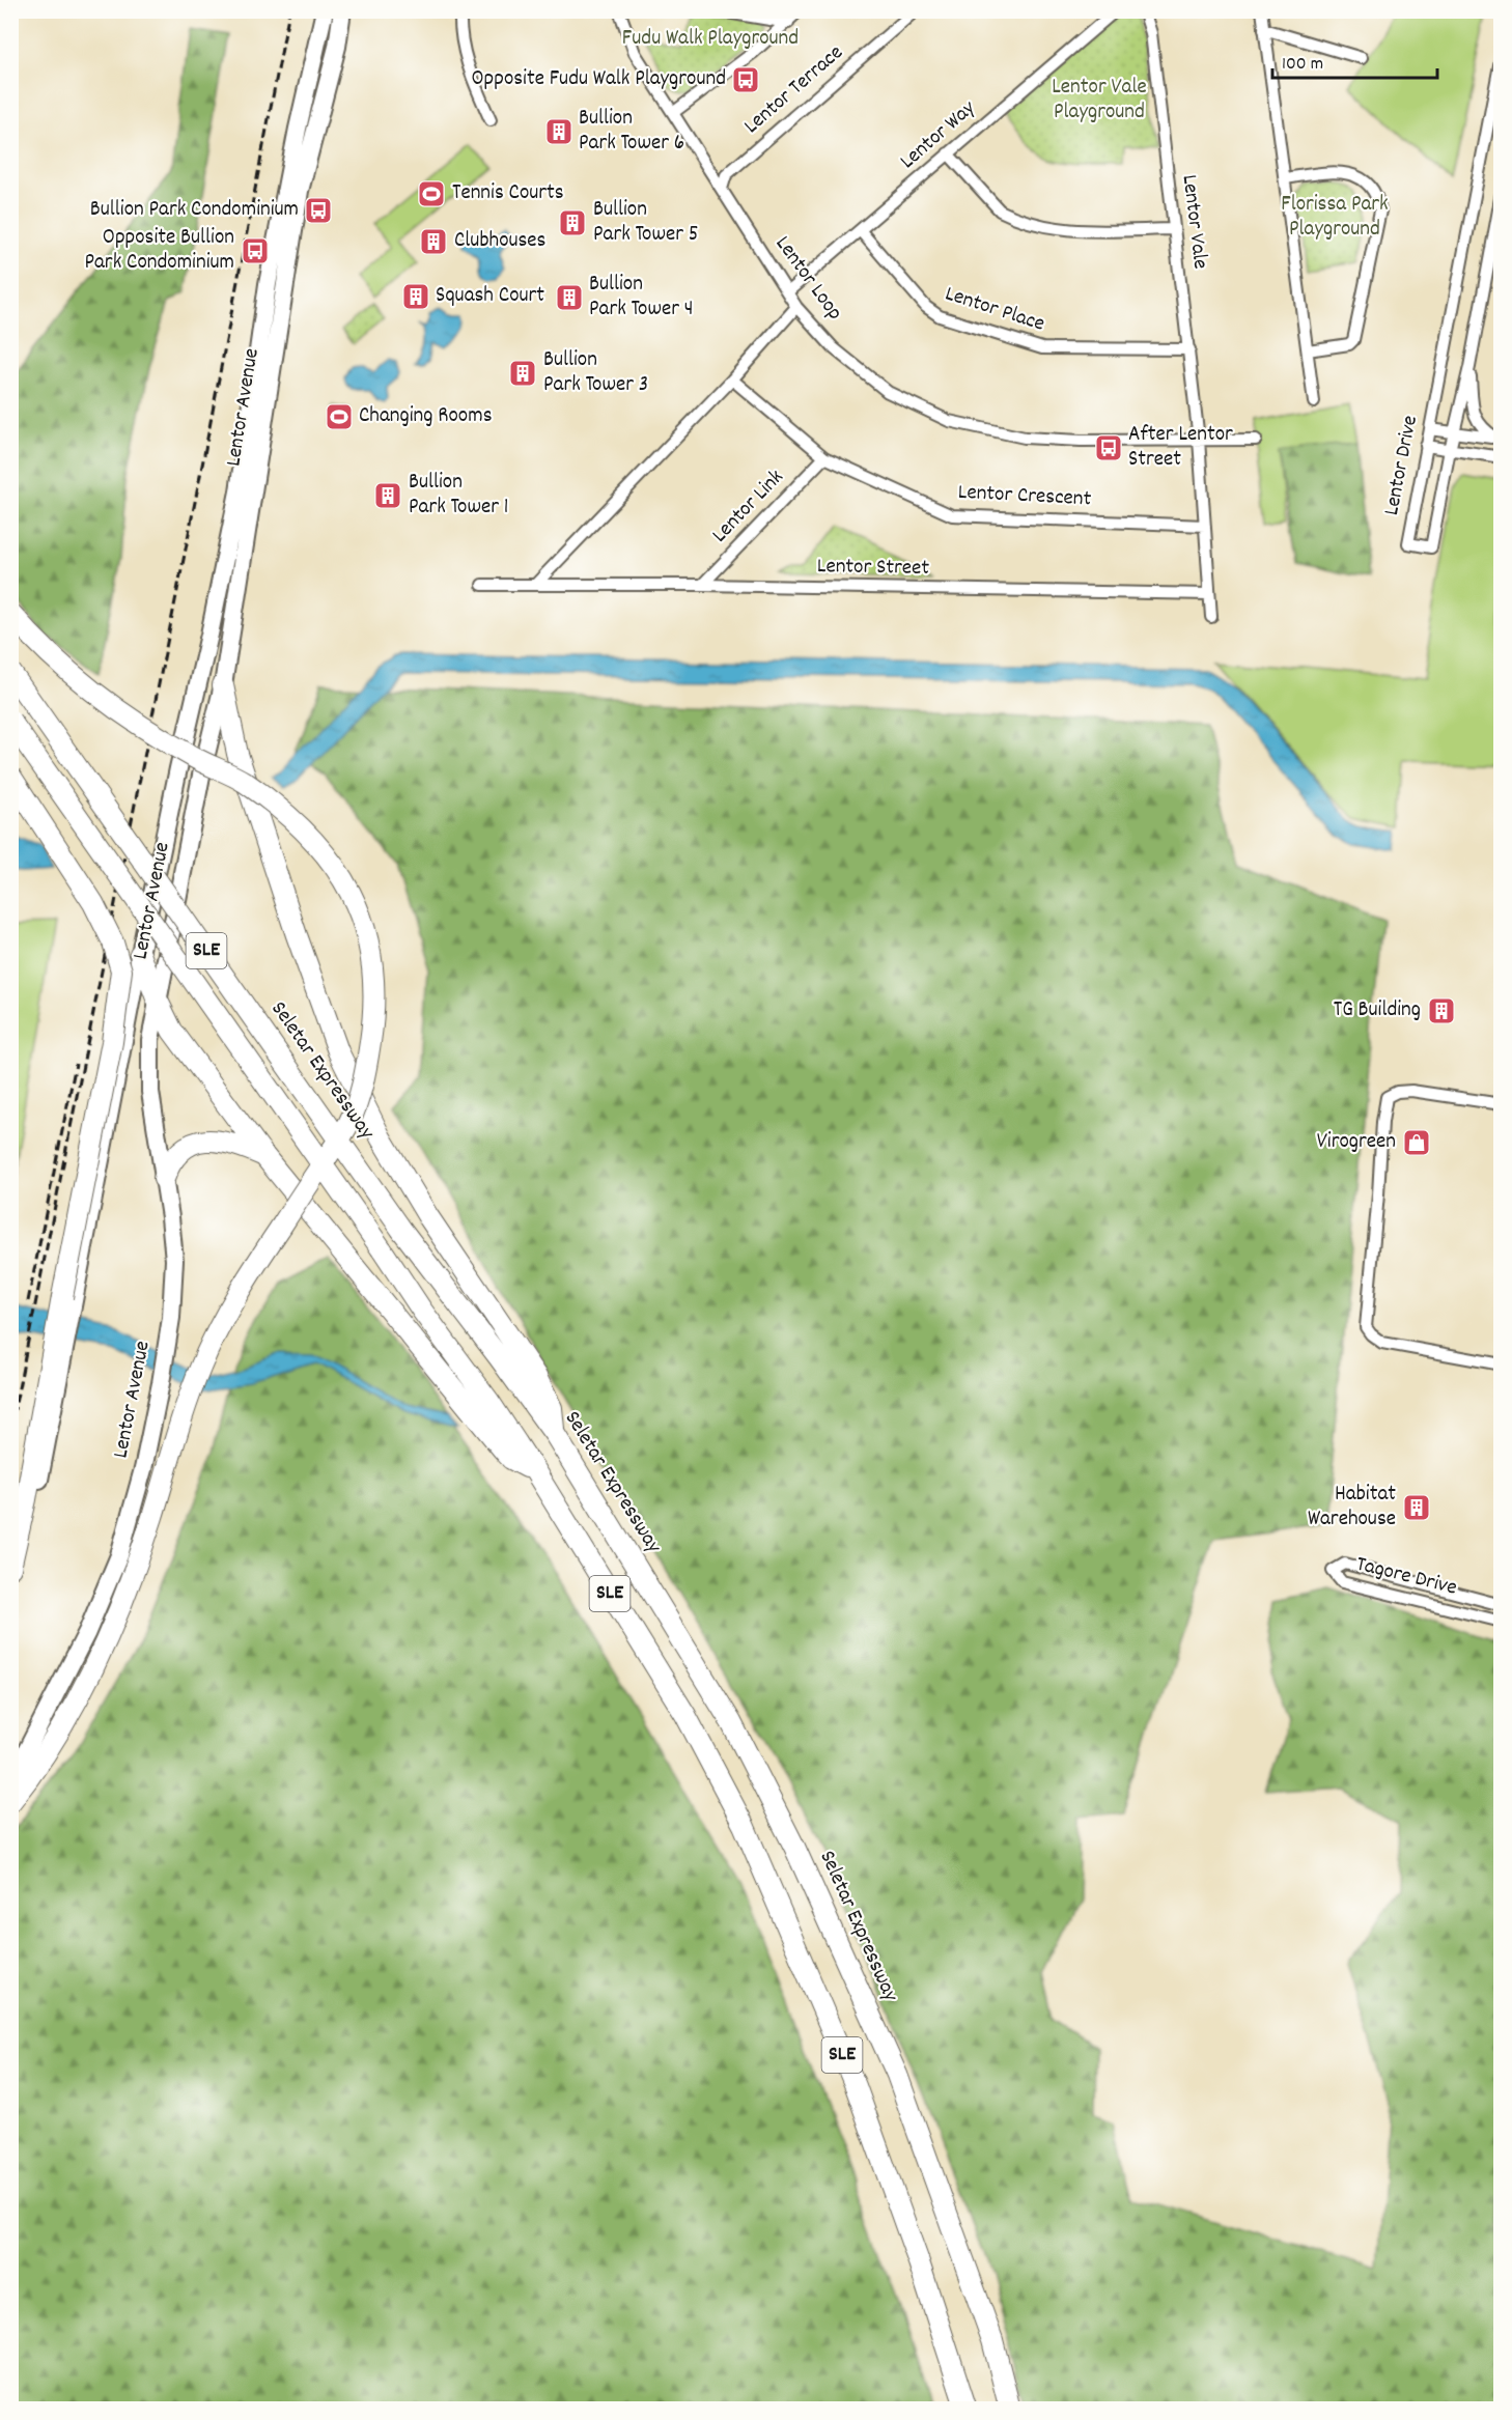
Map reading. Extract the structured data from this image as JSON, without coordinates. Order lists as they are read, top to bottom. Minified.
{"streets":{"highway":["SLE","Seletar Expressway"],"main road":["Lentor Avenue"],"street":["Lentor Terrace","Lentor Way","Lentor Vale","Lentor Loop","Lentor Place","Lentor Drive","Lentor Crescent","Lentor Link","Lentor Street","Tagore Drive"]},"crossings":[["Lentor Way","Lentor Loop"],["Lentor Way","Lentor Place"],["Lentor Vale","Lentor Loop"],["Lentor Vale","Lentor Place"],["Lentor Crescent","Lentor Link"],["Lentor Link","Lentor Street"]],"parks":["Fudu Walk Playground","Lentor Vale Playground","Florissa Park Playground"],"places":{"bus stop":["Opposite Fudu Walk Playground","Bullion Park Condominium","Opposite Bullion Park Condominium","After Lentor Street"],"building":["Bullion Park Tower 6","Bullion Park Tower 5","Clubhouses","Squash Court","Bullion Park Tower 4","Bullion Park Tower 3","Bullion Park Tower 1","TG Building","Habitat Warehouse"],"sports":["Tennis Courts","Changing Rooms"],"shop":["Virogreen"]},"scale_bar":"100 m"}
